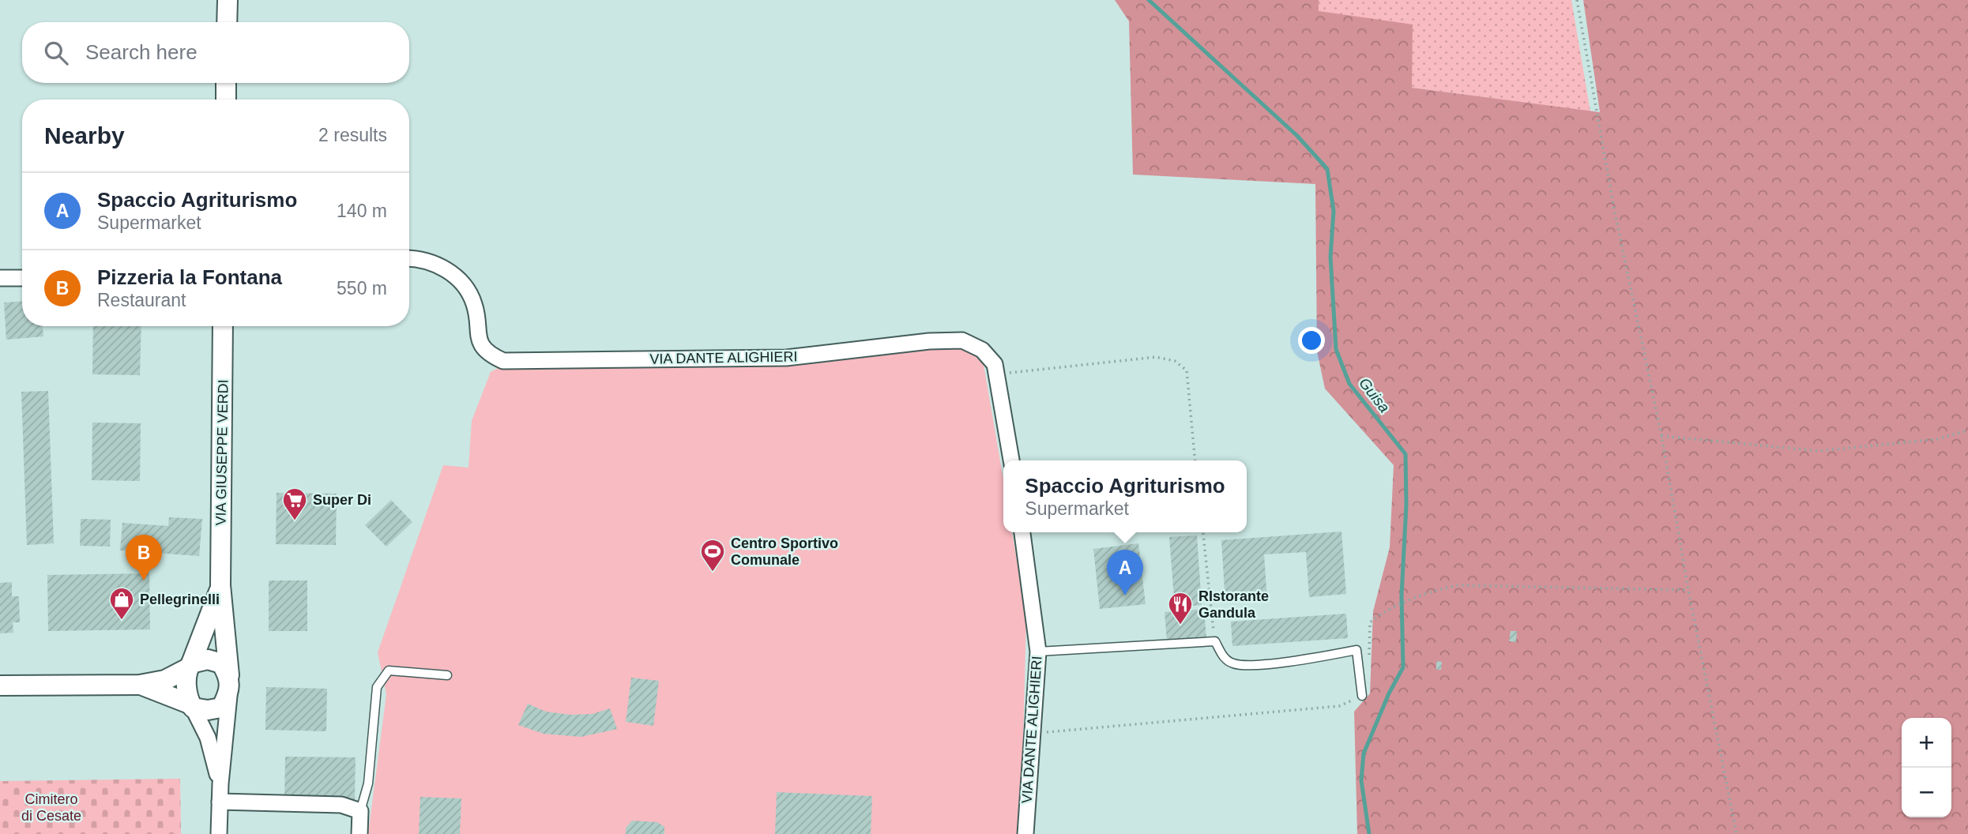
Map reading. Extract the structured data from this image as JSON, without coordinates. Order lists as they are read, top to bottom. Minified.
{"streets":{"street":["VIA DANTE ALIGHIERI","VIA GIUSEPPE VERDI"]},"water":["Guisa"],"parks":["Cimitero di Cesate"],"places":{"supermarket":["Super Di"],"sports":["Centro Sportivo Comunale"],"shop":["Pellegrinelli"],"restaurant":["RIstorante Gandula"]},"page":{"search":"Search here","heading":["Nearby","2 results"],"list":[{"mark":"A","name":"Spaccio Agriturismo","note":"Supermarket","value":"140 m"},{"mark":"B","name":"Pizzeria la Fontana","note":"Restaurant","value":"550 m"}],"popup":["Spaccio Agriturismo","Supermarket"],"pins":["B","A"],"map_buttons":["+","−"]}}
